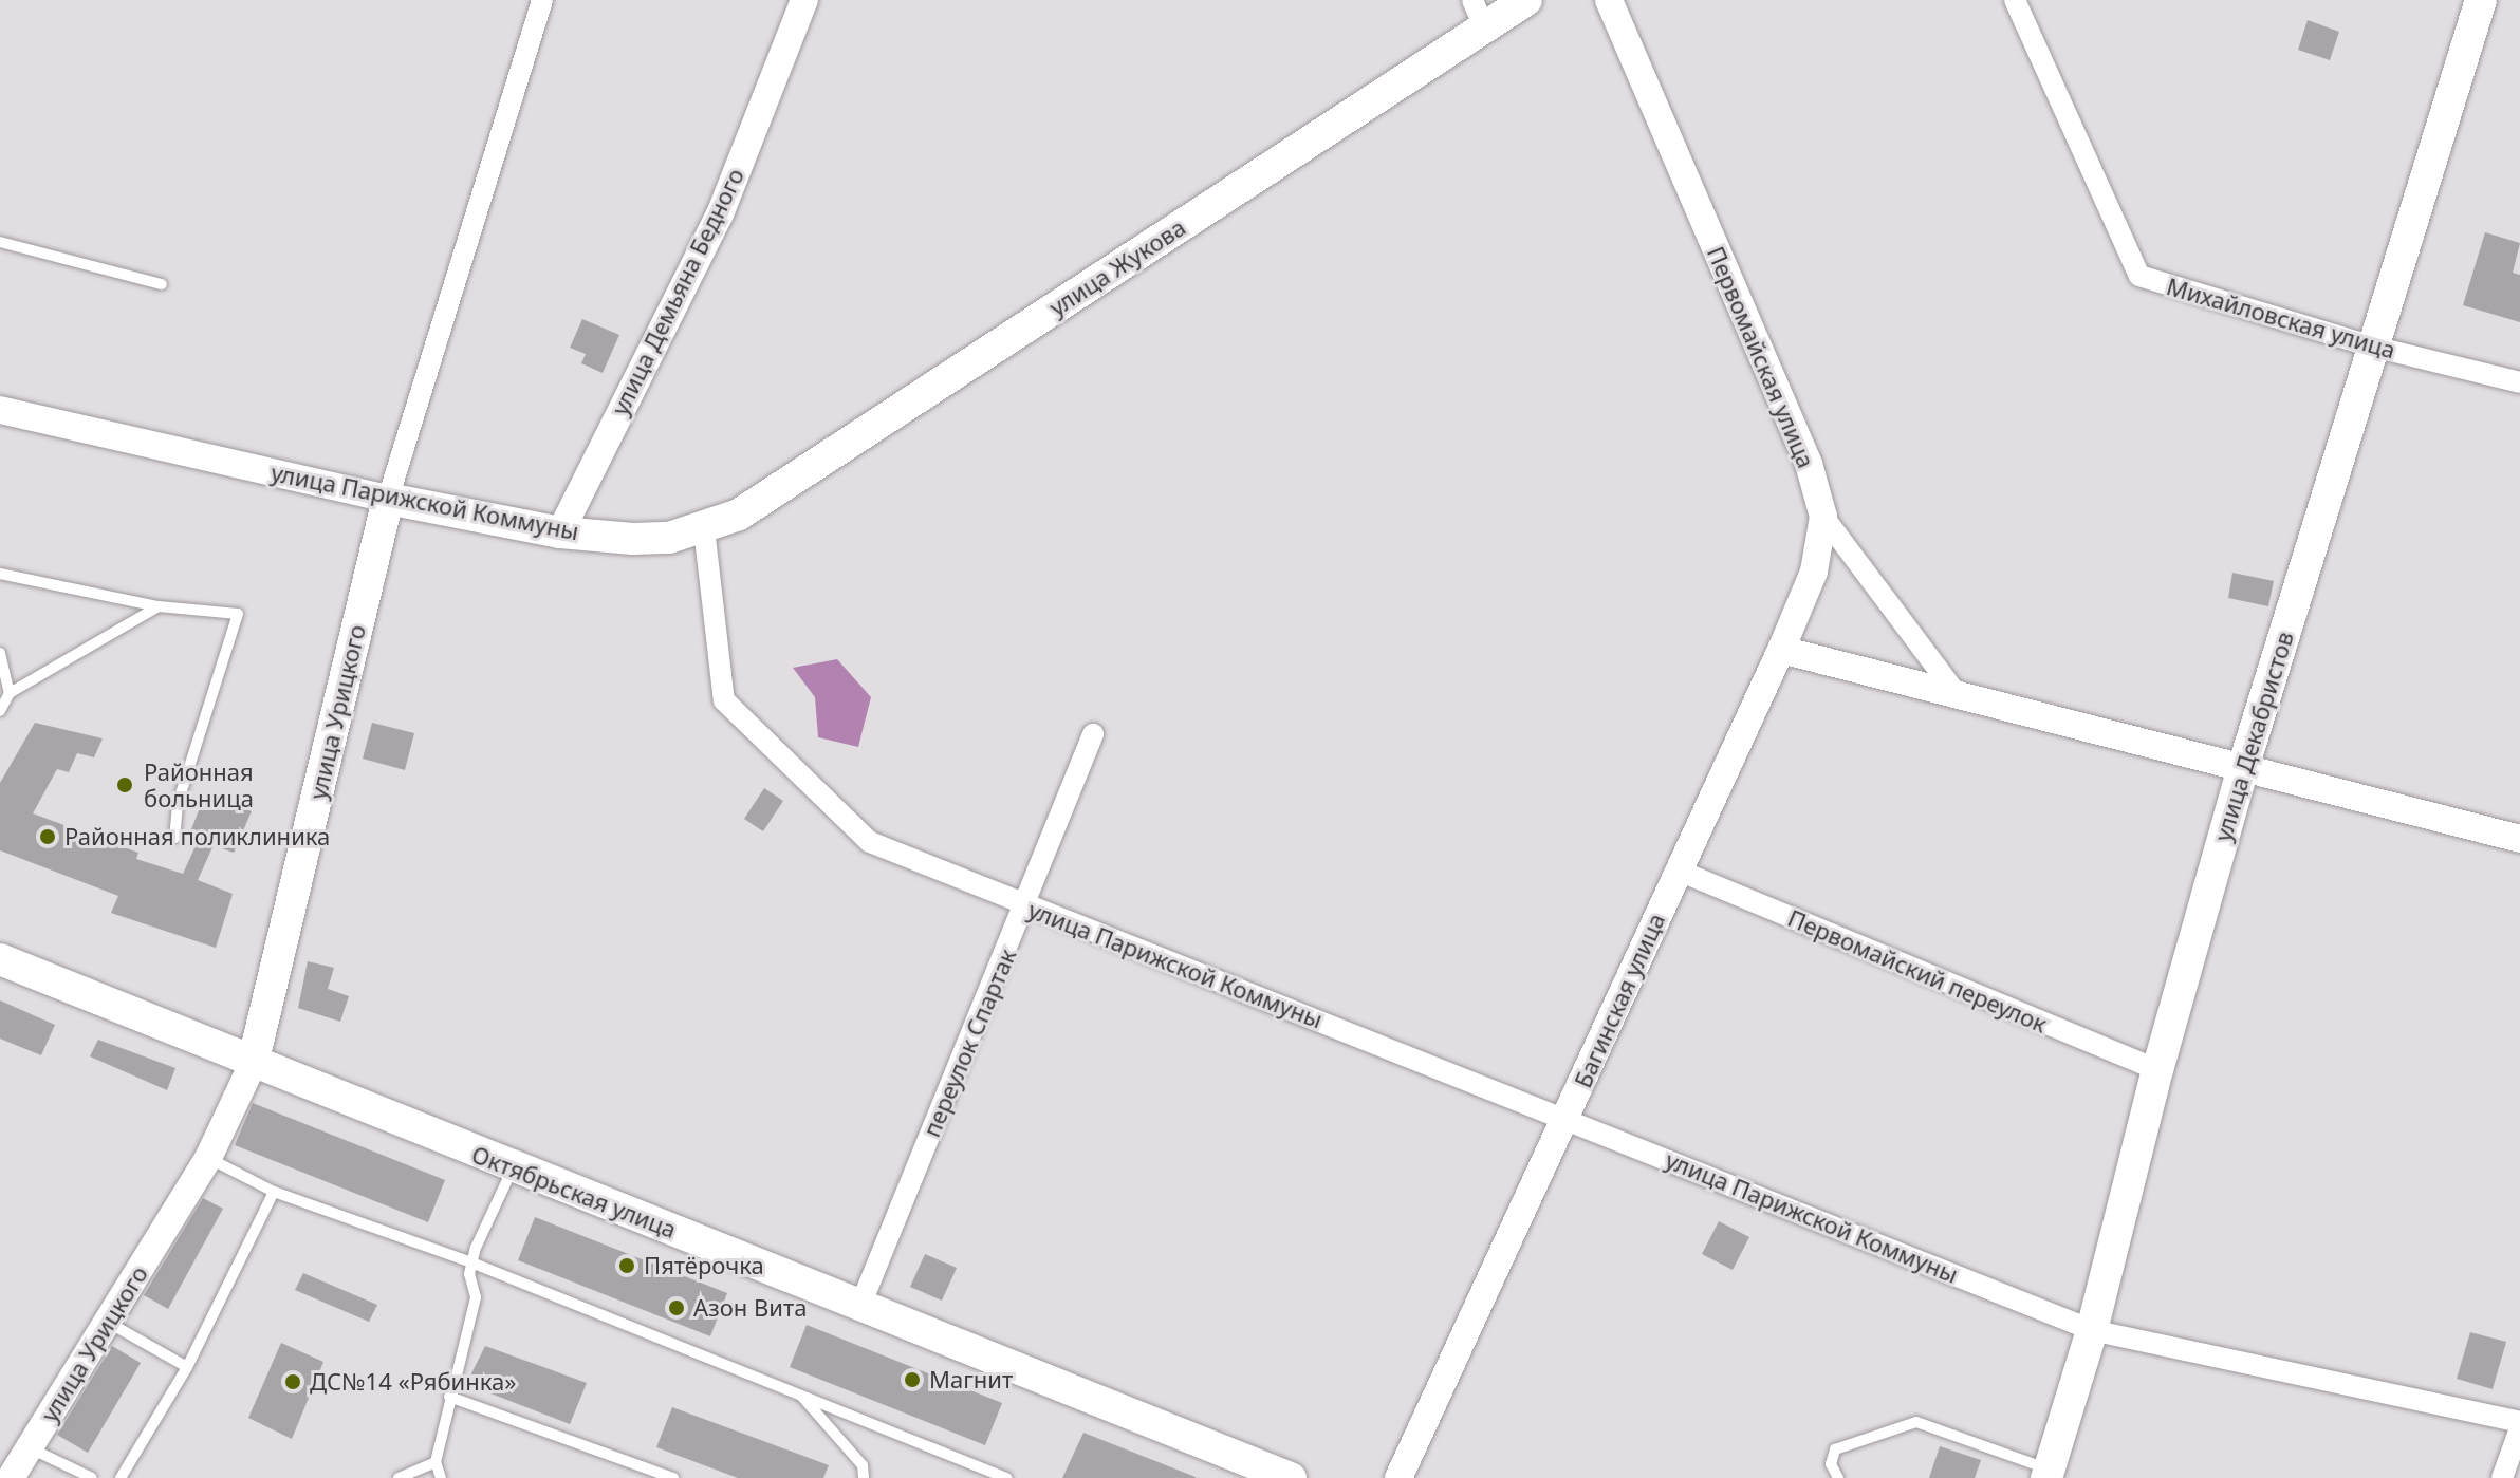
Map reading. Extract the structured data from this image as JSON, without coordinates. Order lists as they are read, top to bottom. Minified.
{"streets":{"main road":["улица Жукова","улица Парижской Коммуны","улица Урицкого","улица Декабристов","Октябрьская улица"],"street":["улица Демьяна Бедного","Михайловская улица","Первомайская улица","Первомайский переулок","Багинская улица","переулок Спартак"]},"crossings":[["улица Жукова","улица Парижской Коммуны"],["улица Демьяна Бедного","улица Парижской Коммуны"],["Михайловская улица","улица Декабристов"],["Первомайская улица","Багинская улица"],["улица Парижской Коммуны","улица Урицкого"],["улица Парижской Коммуны","улица Декабристов"],["улица Парижской Коммуны","Багинская улица"],["улица Парижской Коммуны","переулок Спартак"],["улица Урицкого","Октябрьская улица"],["улица Декабристов","Первомайский переулок"],["Первомайский переулок","Багинская улица"],["переулок Спартак","Октябрьская улица"]],"places":["Районная больница","Районная поликлиника","Пятёрочка","Азон Вита","Магнит","ДС№14 «Рябинка»"]}
